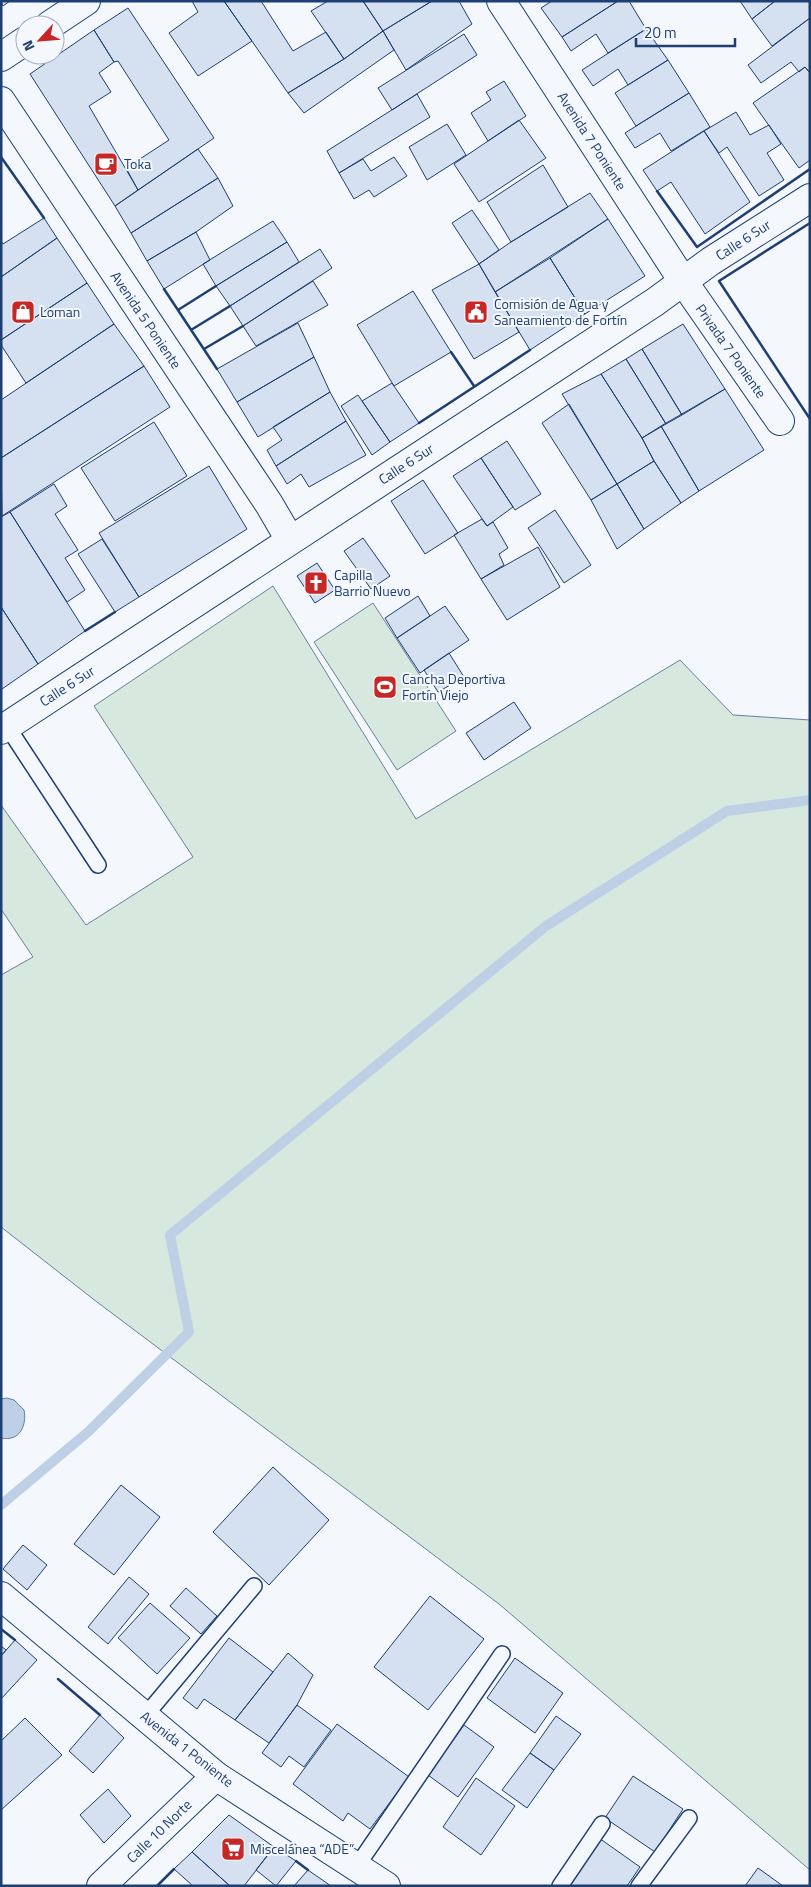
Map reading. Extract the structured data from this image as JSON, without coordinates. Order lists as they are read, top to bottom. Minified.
{"streets":{"street":["Avenida 7 Poniente","Calle 6 Sur","Avenida 5 Poniente","Privada 7 Poniente","Avenida 1 Poniente","Calle 10 Norte"]},"crossings":[["Avenida 7 Poniente","Calle 6 Sur"],["Avenida 7 Poniente","Privada 7 Poniente"],["Calle 6 Sur","Avenida 5 Poniente"],["Calle 6 Sur","Privada 7 Poniente"],["Avenida 1 Poniente","Calle 10 Norte"]],"places":{"cafe":["Toka"],"shop":["Loman"],"public building":["Comisión de Agua y Saneamiento de Fortín"],"church":["Capilla Barrio Nuevo"],"sports":["Cancha Deportiva Fortín Viejo"],"supermarket":["Miscelánea “ADE”"]},"scale_bar":"20 m","north":"bottom left"}
